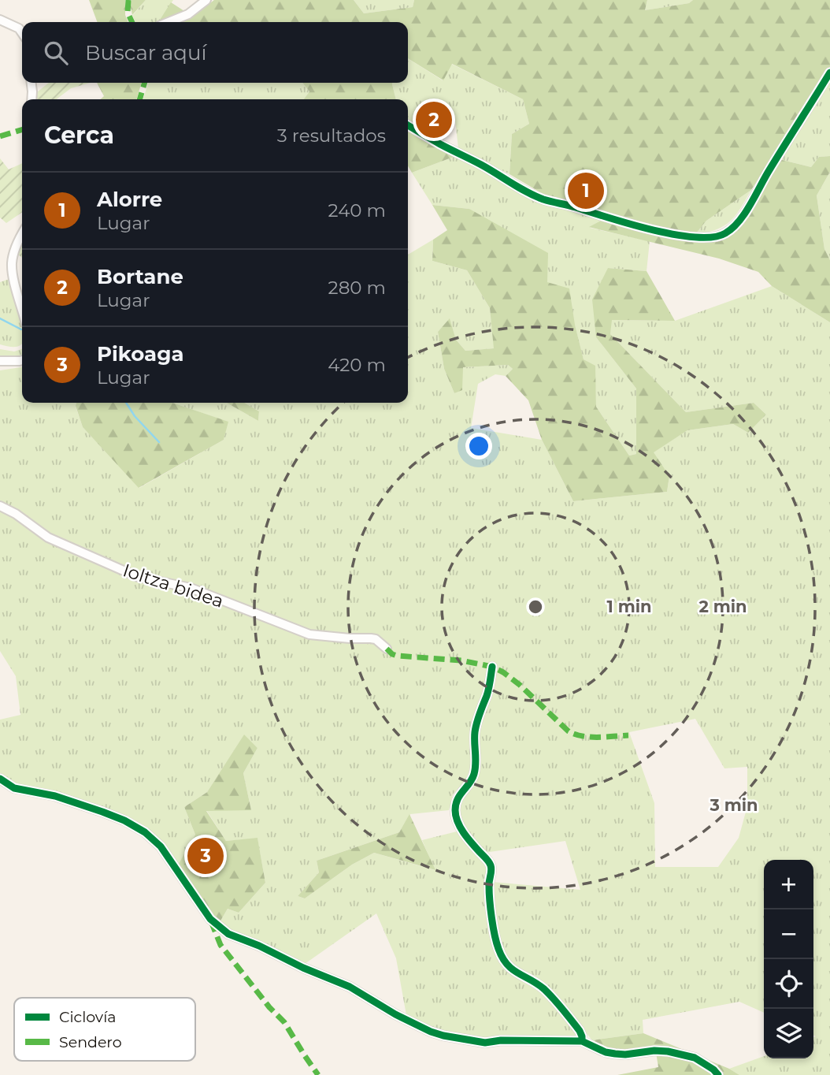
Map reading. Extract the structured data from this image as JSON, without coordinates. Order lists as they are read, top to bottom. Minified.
{"streets":{"street":["Ioltza bidea"]},"legend":["Ciclovía","Sendero"],"page":{"search":"Buscar aquí","pins":["2","1","3"],"heading":["Cerca","3 resultados"],"list":[{"mark":"1","name":"Alorre","note":"Lugar","value":"240 m"},{"mark":"2","name":"Bortane","note":"Lugar","value":"280 m"},{"mark":"3","name":"Pikoaga","note":"Lugar","value":"420 m"}],"map_buttons":["+","−"]},"rings":["1 min","2 min","3 min"]}
